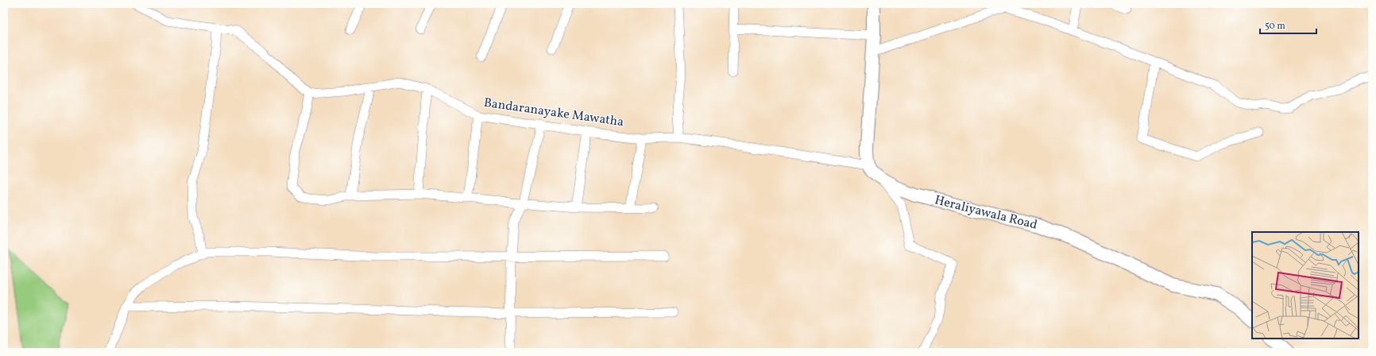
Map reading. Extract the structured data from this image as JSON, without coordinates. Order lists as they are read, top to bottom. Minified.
{"streets":{"street":["Bandaranayake Mawatha","Heraliyawala Road"]},"crossings":[["Bandaranayake Mawatha","Heraliyawala Road"]],"scale_bar":"50 m"}
